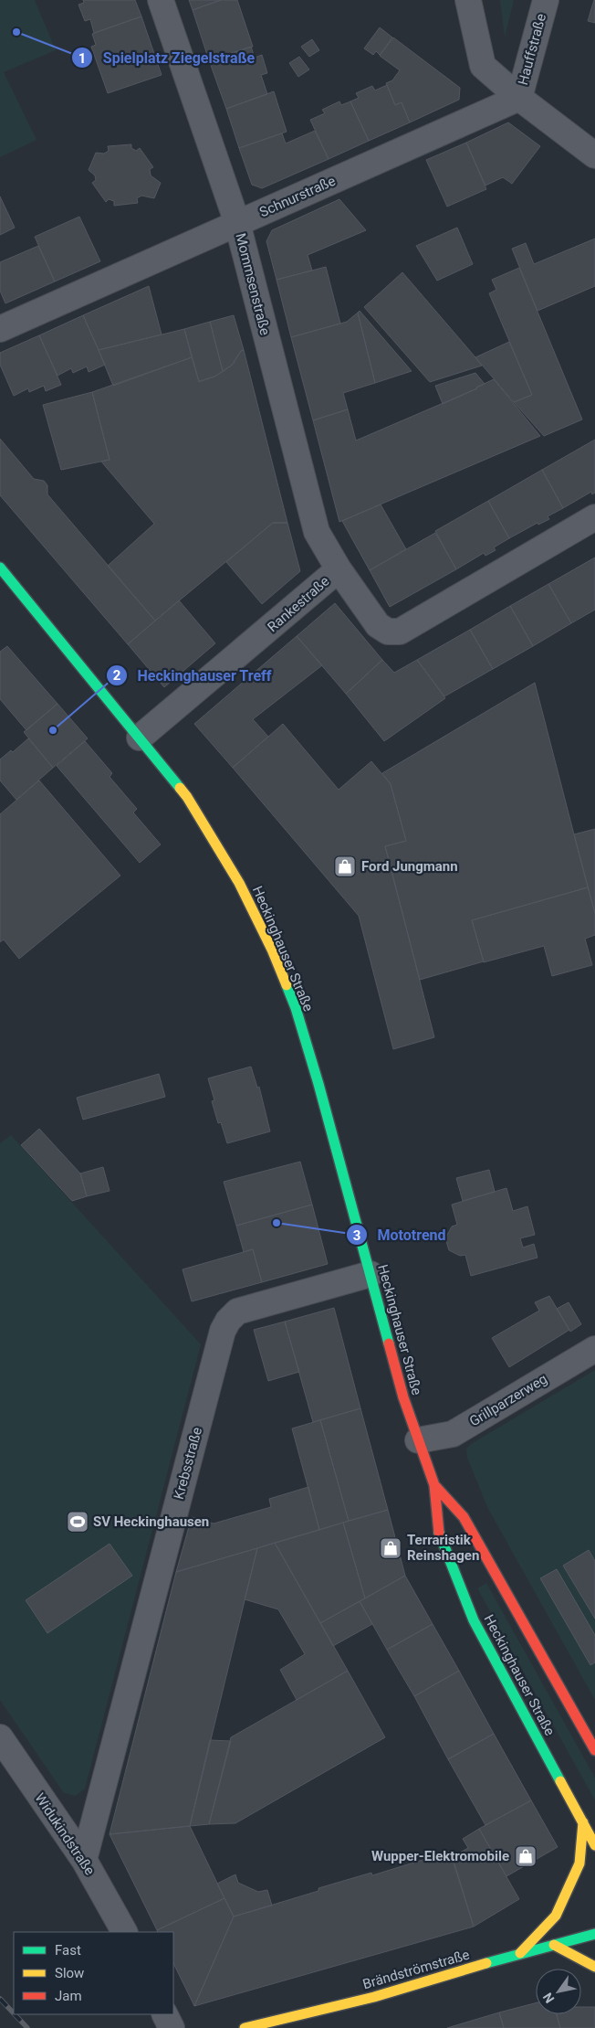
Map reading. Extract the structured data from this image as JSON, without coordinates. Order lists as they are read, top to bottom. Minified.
{"streets":{"main road":["Heckinghauser Straße","Brändströmstraße"],"street":["Hauffstraße","Schnurstraße","Mommsenstraße","Rankestraße","Grillparzerweg","Krebsstraße","Widukindstraße"]},"crossings":[["Hauffstraße","Schnurstraße"],["Schnurstraße","Mommsenstraße"],["Mommsenstraße","Rankestraße"],["Rankestraße","Heckinghauser Straße"],["Heckinghauser Straße","Grillparzerweg"],["Heckinghauser Straße","Krebsstraße"],["Krebsstraße","Widukindstraße"]],"places":{"other":["Spielplatz Ziegelstraße","Heckinghauser Treff","Mototrend"],"shop":["Ford Jungmann","Terraristik Reinshagen","Wupper-Elektromobile"],"sports":["SV Heckinghausen"]},"legend":["Fast","Slow","Jam"],"north":"bottom left"}
